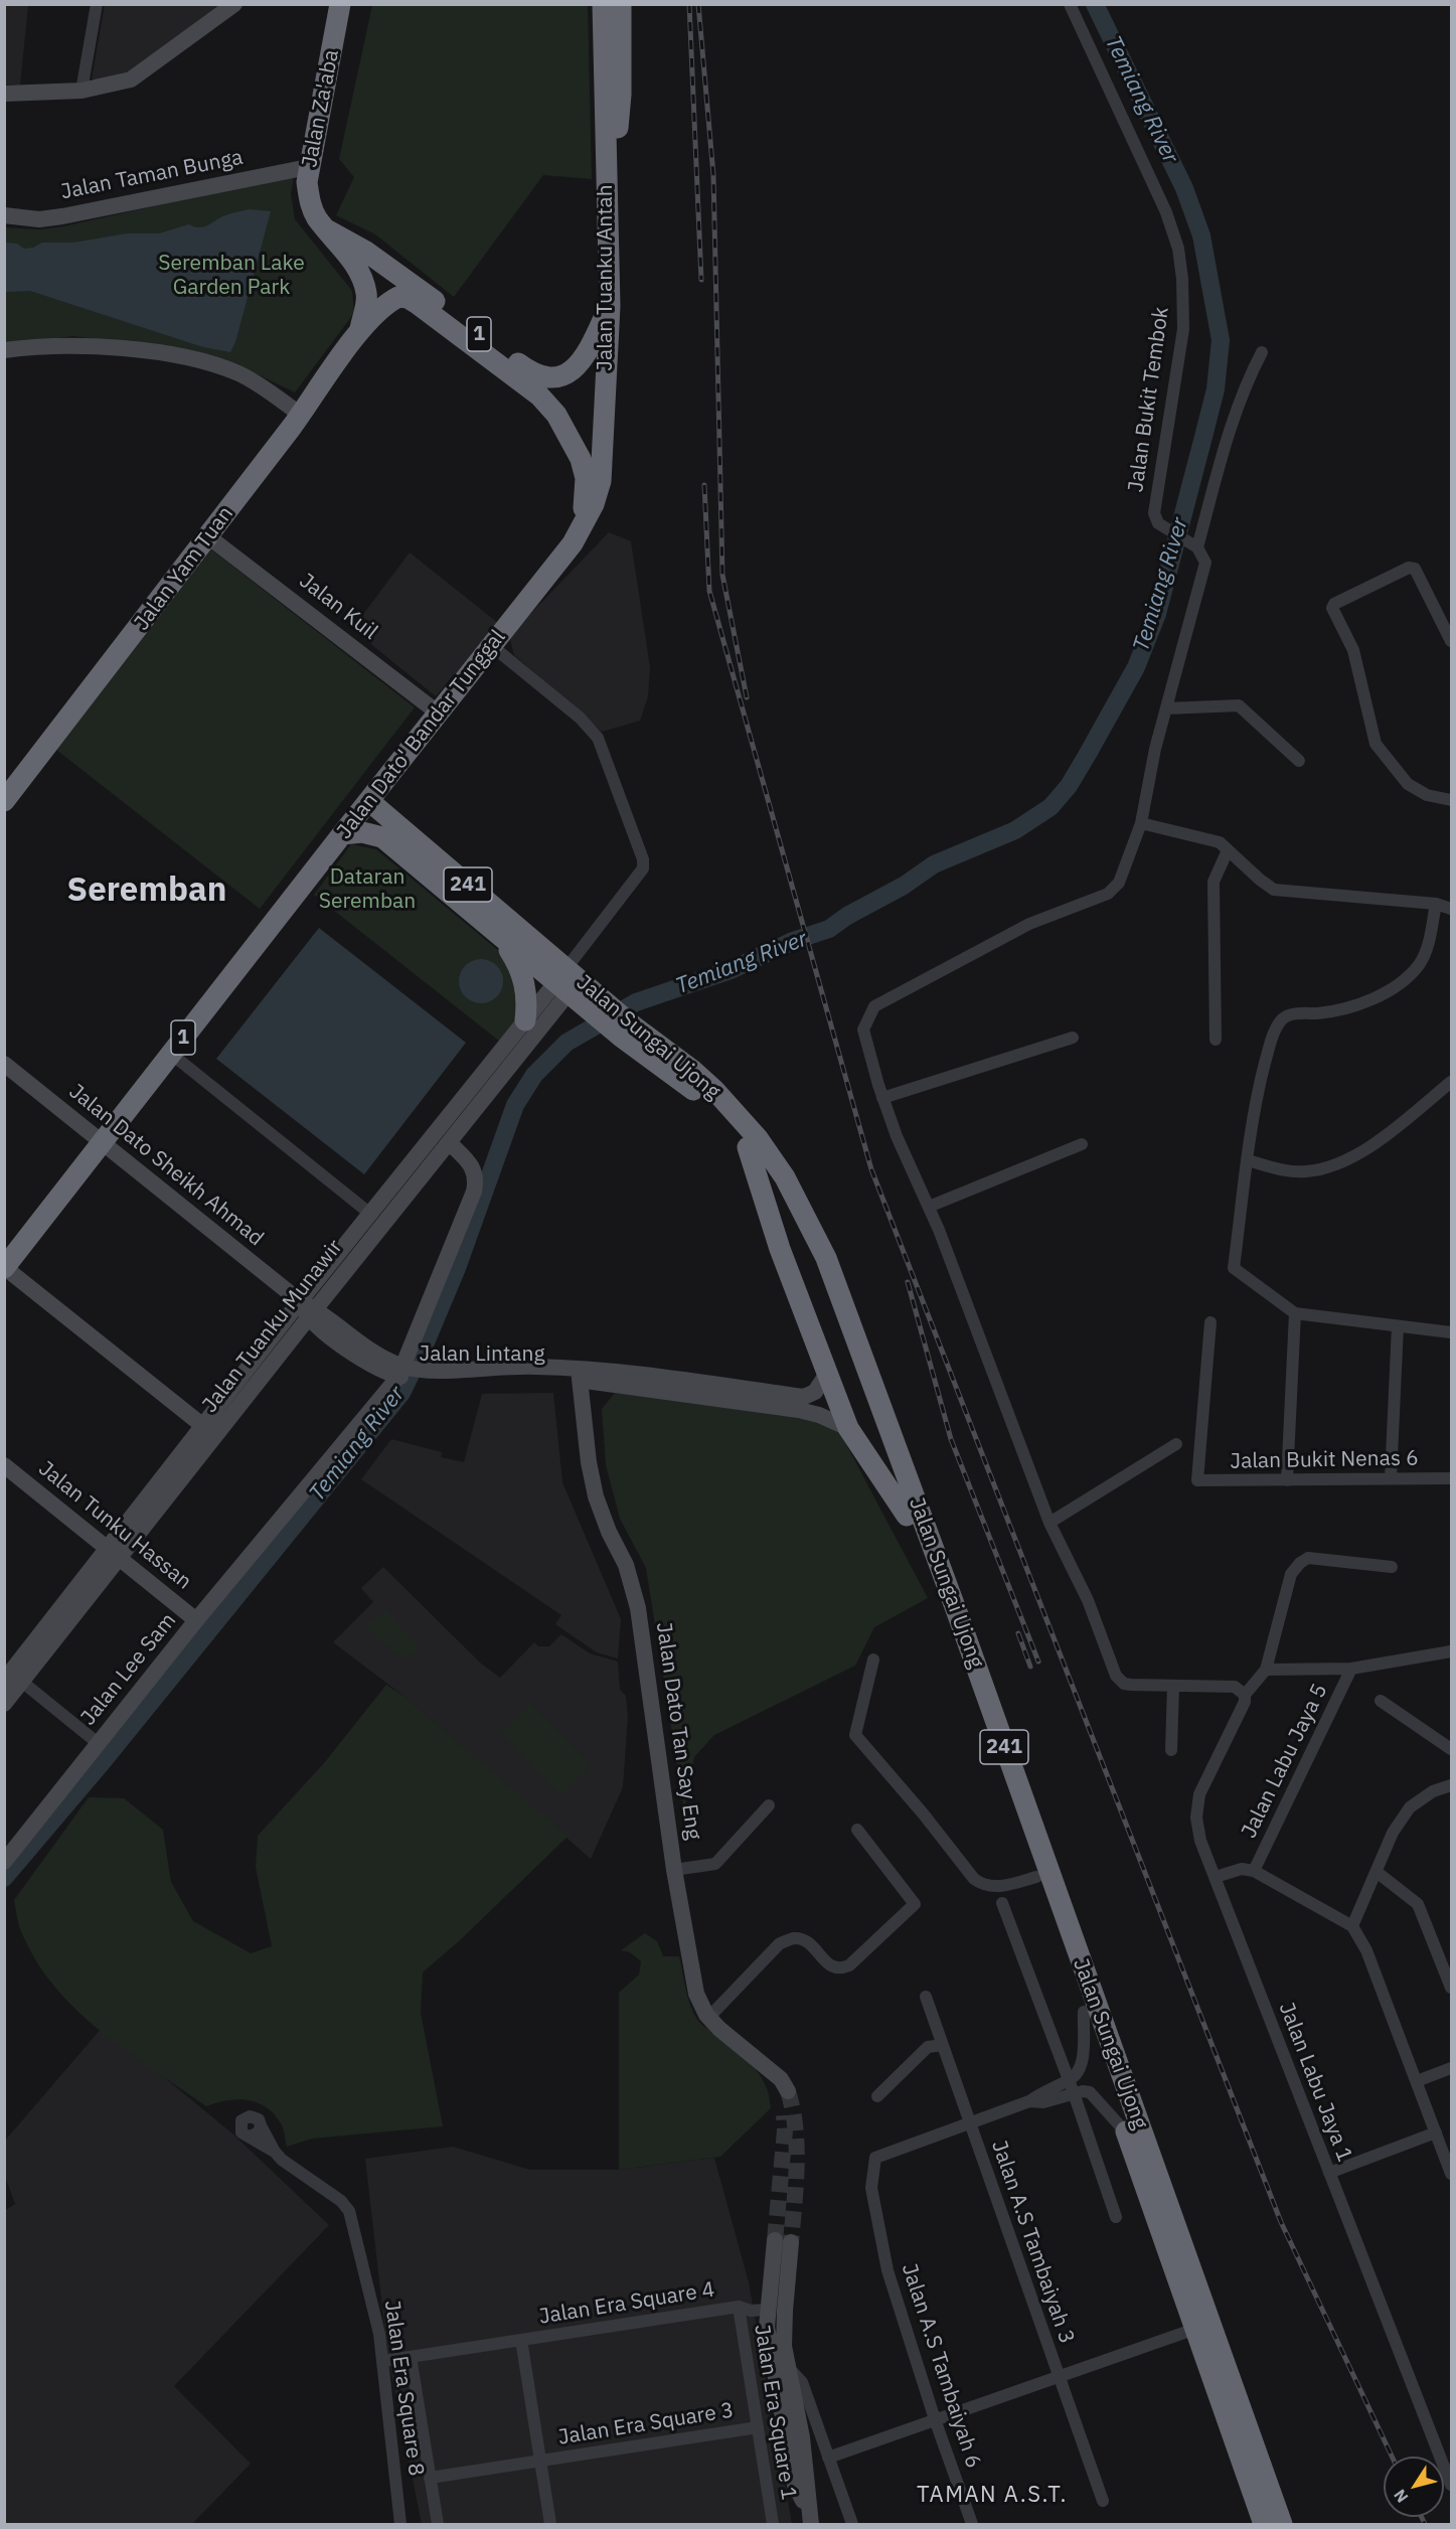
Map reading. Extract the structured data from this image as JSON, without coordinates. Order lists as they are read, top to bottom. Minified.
{"streets":{"highway":["Jalan Za'aba","Jalan Tuanku Antah","1","Jalan Yam Tuan","Jalan Dato' Bandar Tunggal","241","Jalan Sungai Ujong"],"street":["Jalan Taman Bunga","Jalan Bukit Tembok","Jalan Kuil","Jalan Dato Sheikh Ahmad","Jalan Tuanku Munawir","Jalan Lintang","Jalan Bukit Nenas 6","Jalan Tunku Hassan","Jalan Lee Sam","Jalan Dato Tan Say Eng","Jalan Labu Jaya 5","Jalan Labu Jaya 1","Jalan A.S Tambaiyah 3","Jalan Era Square 4","Jalan A.S Tambaiyah 6","Jalan Era Square 8","Jalan Era Square 1","Jalan Era Square 3"]},"crossings":[["Jalan Za'aba","Jalan Taman Bunga"],["Jalan Za'aba","1"],["Jalan Za'aba","Jalan Yam Tuan"],["Jalan Tuanku Antah","1"],["Jalan Tuanku Antah","Jalan Dato' Bandar Tunggal"],["1","Jalan Yam Tuan"],["1","Jalan Dato' Bandar Tunggal"],["Jalan Yam Tuan","Jalan Kuil"],["Jalan Kuil","Jalan Dato' Bandar Tunggal"],["Jalan Dato' Bandar Tunggal","Jalan Sungai Ujong"],["Jalan Dato' Bandar Tunggal","Jalan Dato Sheikh Ahmad"],["Jalan Sungai Ujong","Jalan Tuanku Munawir"],["Jalan Dato Sheikh Ahmad","Jalan Tuanku Munawir"],["Jalan Dato Sheikh Ahmad","Jalan Lintang"],["Jalan Tuanku Munawir","Jalan Lintang"],["Jalan Tuanku Munawir","Jalan Tunku Hassan"],["Jalan Tuanku Munawir","Jalan Lee Sam"],["Jalan Lintang","Jalan Lee Sam"],["Jalan Lintang","Jalan Dato Tan Say Eng"],["Jalan Tunku Hassan","Jalan Lee Sam"],["Jalan A.S Tambaiyah 3","Jalan A.S Tambaiyah 6"],["Jalan Era Square 4","Jalan Era Square 8"],["Jalan Era Square 4","Jalan Era Square 1"],["Jalan Era Square 8","Jalan Era Square 3"],["Jalan Era Square 1","Jalan Era Square 3"]],"districts":["Seremban","TAMAN A.S.T."],"water":["Temiang River"],"parks":["Seremban Lake Garden Park","Dataran Seremban"],"north":"bottom left"}
